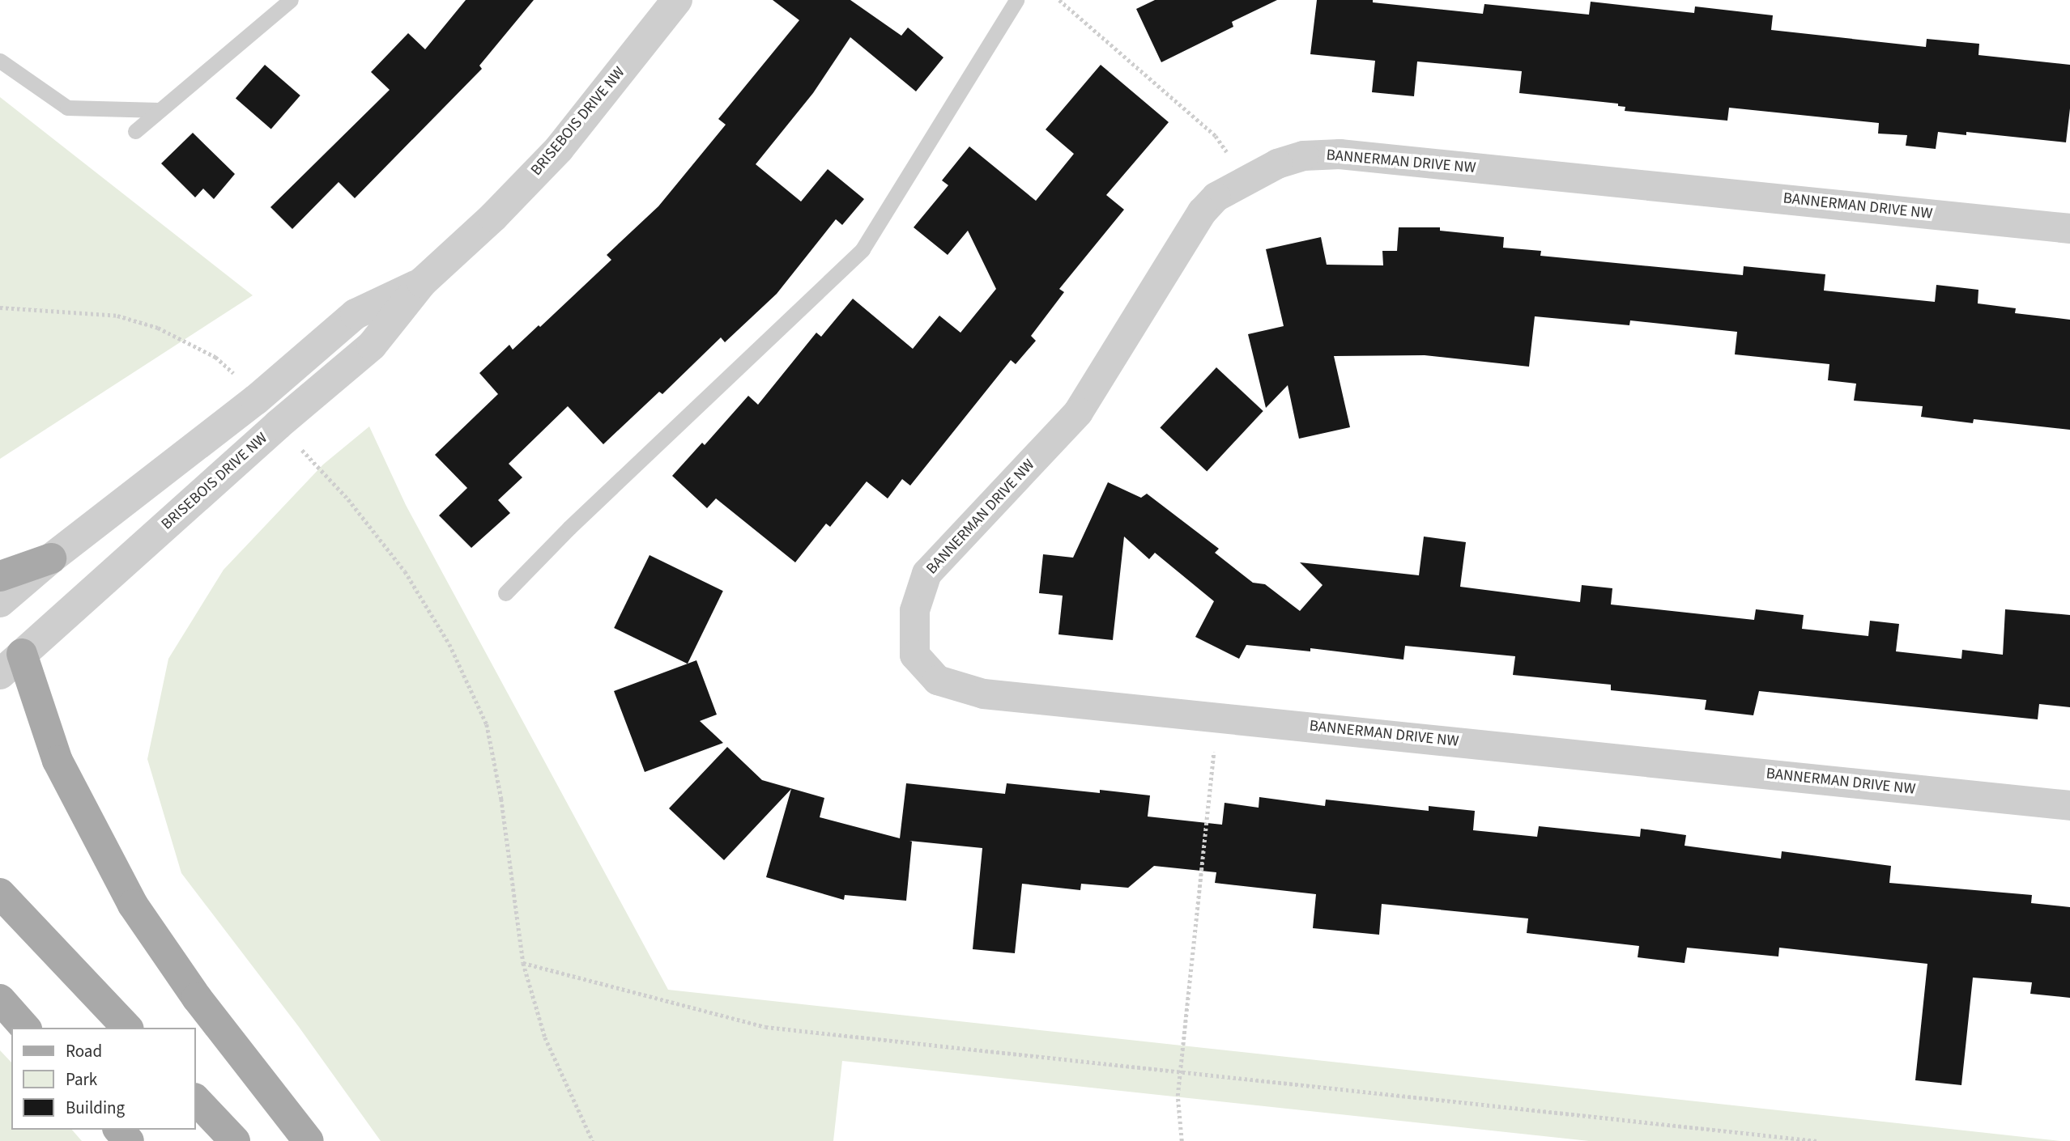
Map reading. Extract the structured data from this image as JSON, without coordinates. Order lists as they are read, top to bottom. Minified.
{"streets":{"street":["BRISEBOIS DRIVE NW","BANNERMAN DRIVE NW"]},"legend":["Road","Park","Building"]}
